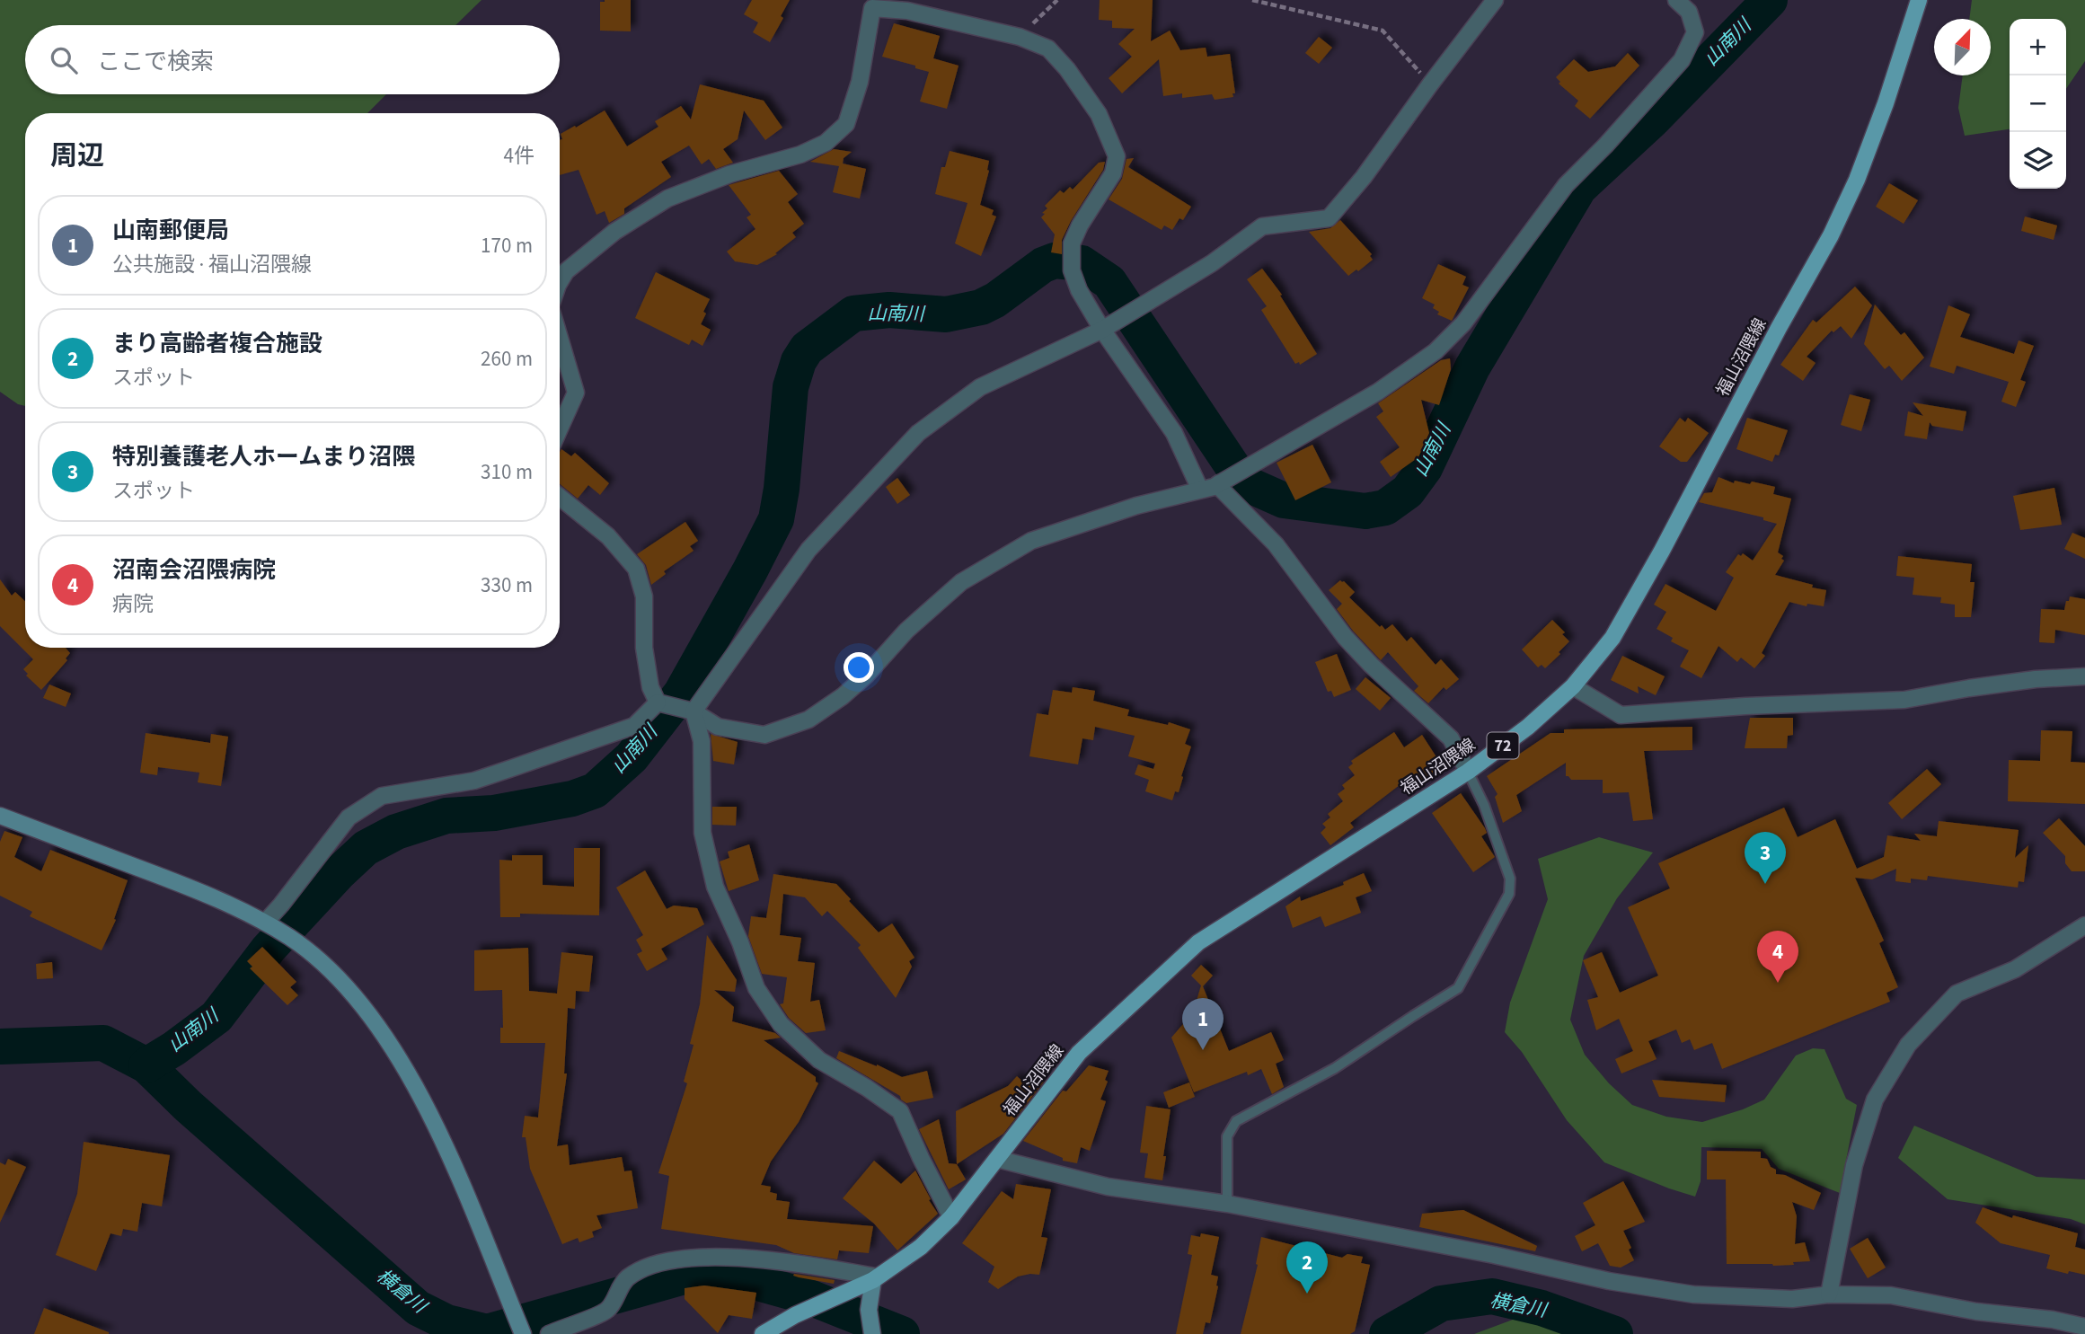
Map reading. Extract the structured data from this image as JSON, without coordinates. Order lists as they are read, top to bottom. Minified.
{"streets":{"main road":["福山沼隈線","72"]},"water":["山南川","横倉川"],"north":"top right","page":{"map_buttons":["+","−"],"search":"ここで検索","heading":["周辺","4件"],"list":[{"mark":"1","name":"山南郵便局","note":"公共施設 · 福山沼隈線","value":"170 m"},{"mark":"2","name":"まり高齢者複合施設","note":"スポット","value":"260 m"},{"mark":"3","name":"特別養護老人ホームまり沼隈","note":"スポット","value":"310 m"},{"mark":"4","name":"沼南会沼隈病院","note":"病院","value":"330 m"}],"pins":["3","4","1","2"]}}
